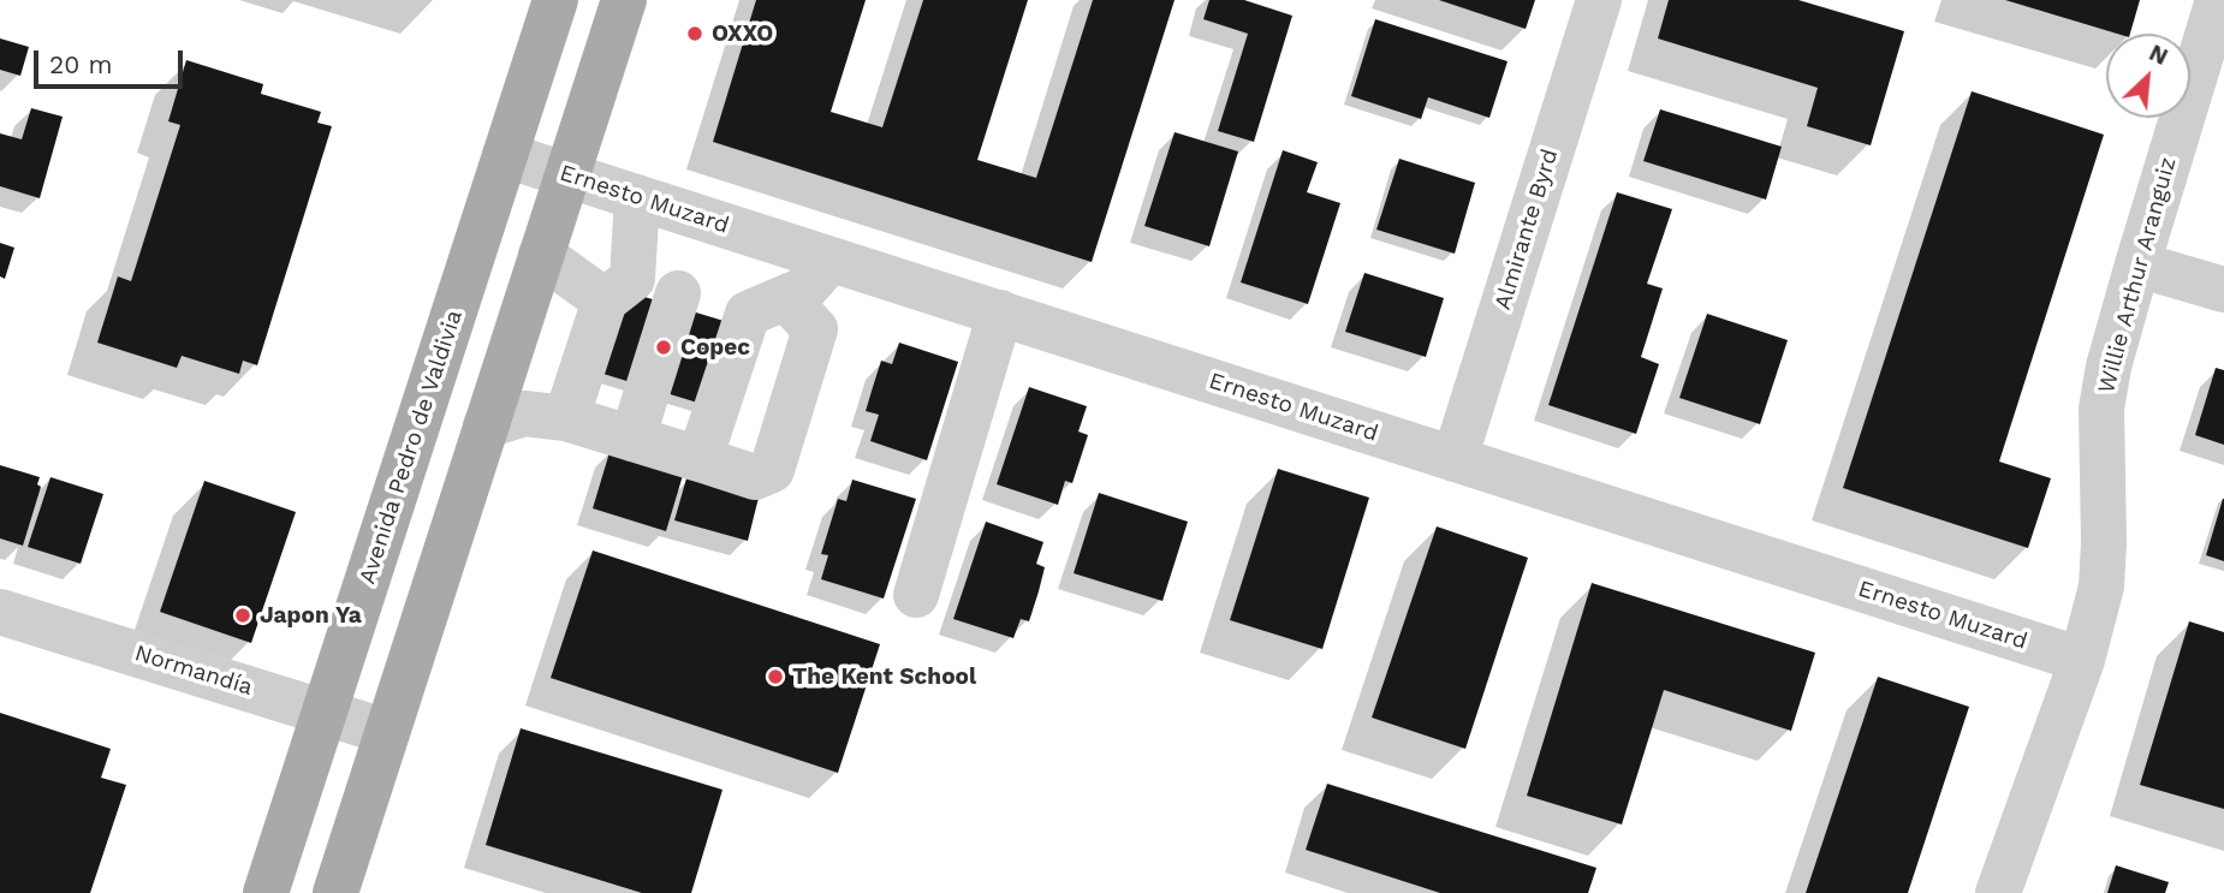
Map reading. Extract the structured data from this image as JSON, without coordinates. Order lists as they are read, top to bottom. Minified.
{"streets":{"main road":["Avenida Pedro de Valdivia"],"street":["Ernesto Muzard","Almirante Byrd","Willie Arthur Aranguiz","Normandía"]},"crossings":[["Ernesto Muzard","Almirante Byrd"],["Ernesto Muzard","Willie Arthur Aranguiz"],["Ernesto Muzard","Avenida Pedro de Valdivia"],["Avenida Pedro de Valdivia","Normandía"]],"places":["OXXO","Copec","Japon Ya","The Kent School"],"scale_bar":"20 m","north":"top right"}
